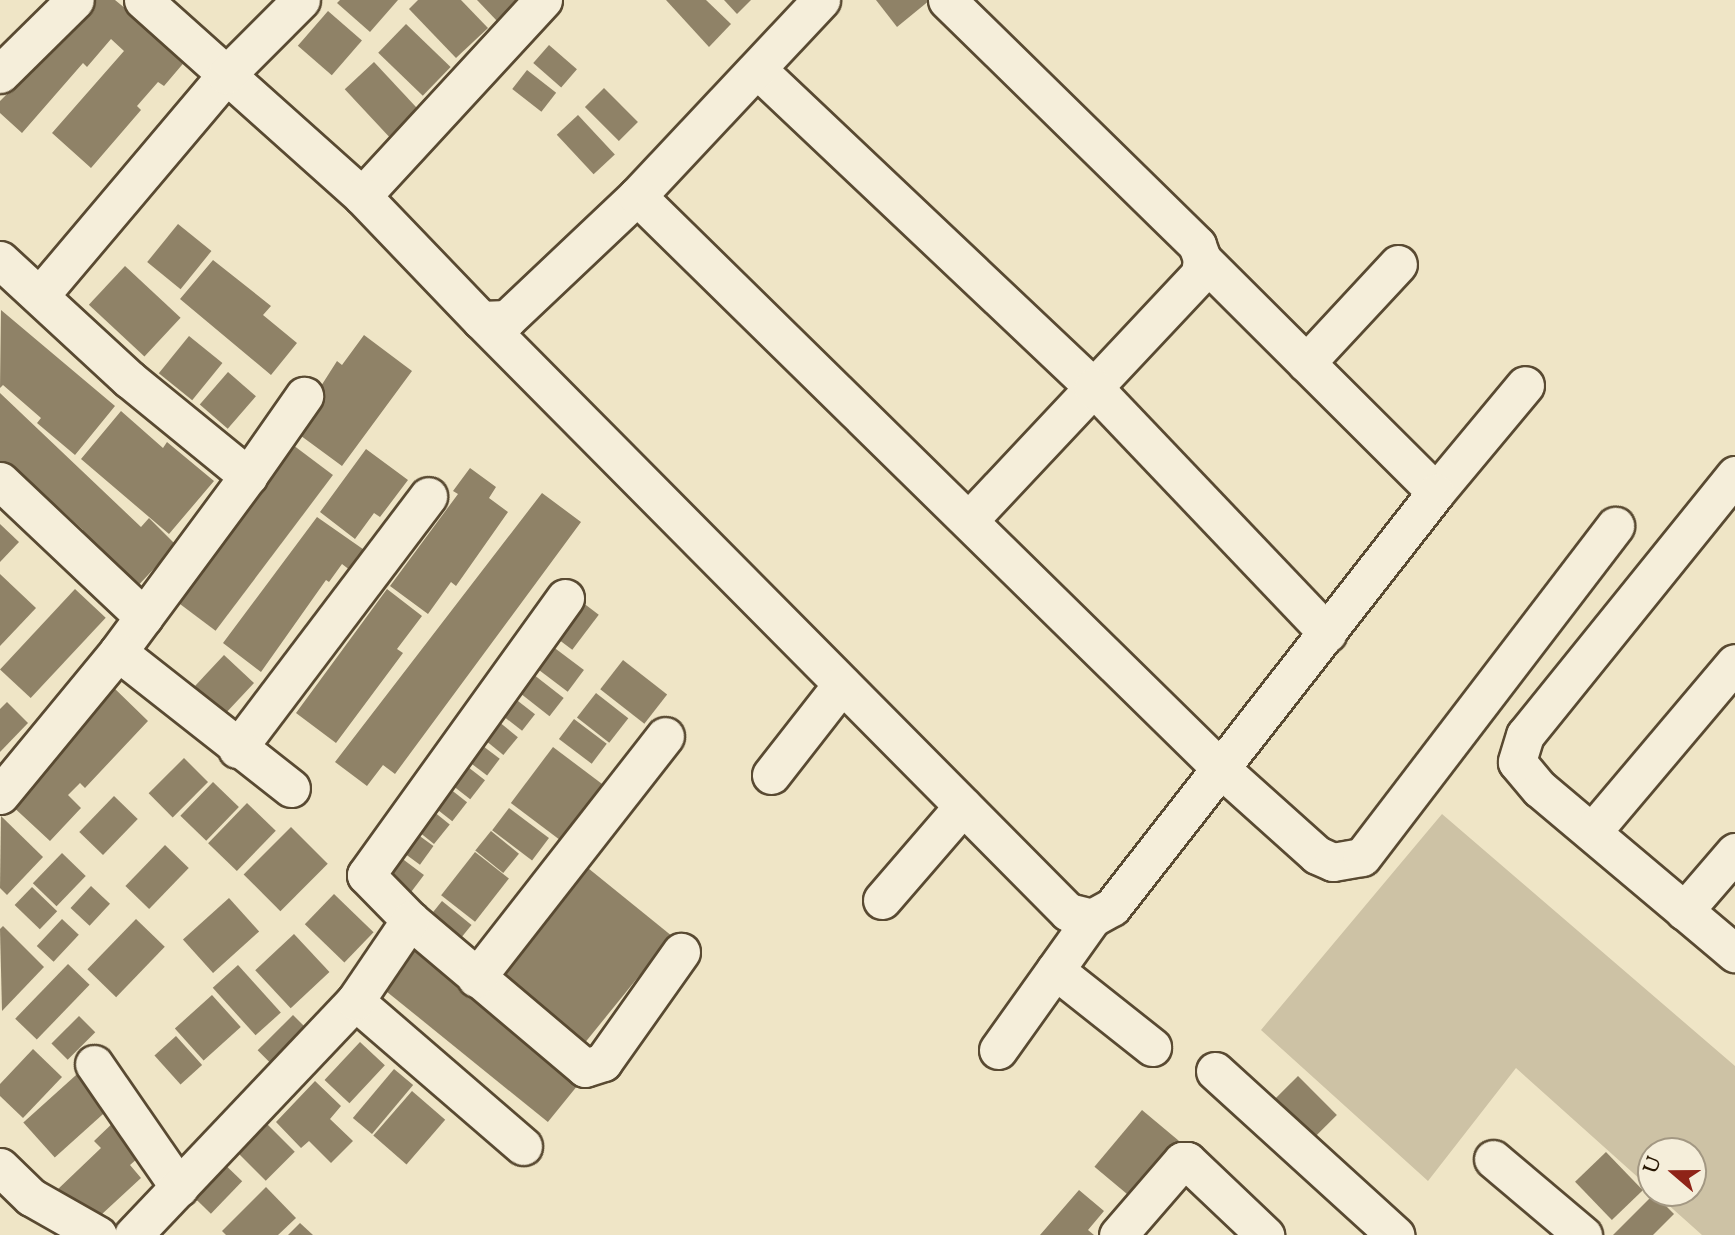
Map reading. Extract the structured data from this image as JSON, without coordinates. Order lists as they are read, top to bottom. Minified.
{"north":"left"}
